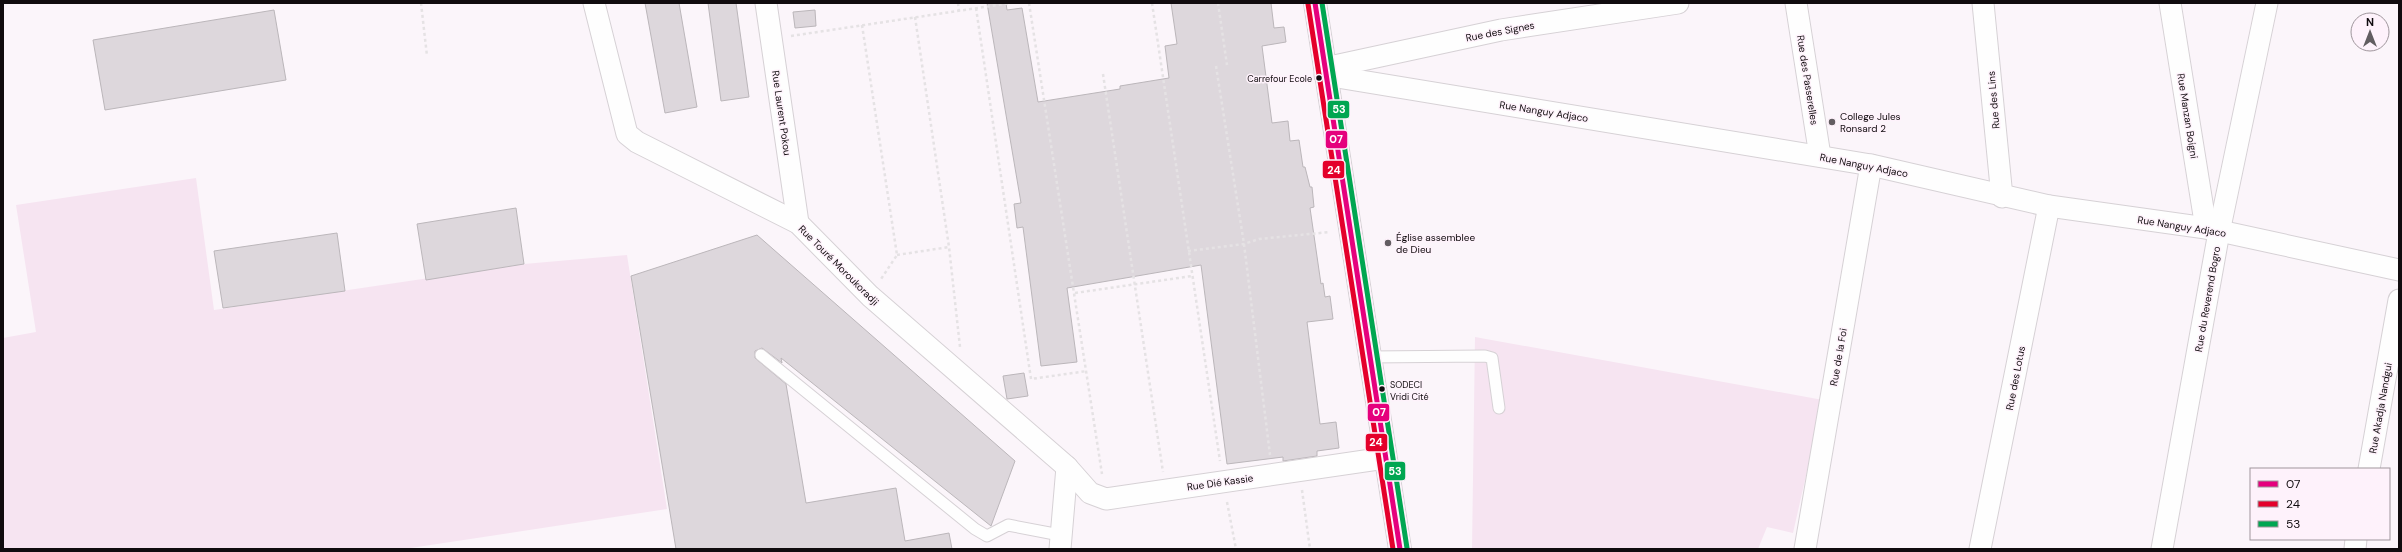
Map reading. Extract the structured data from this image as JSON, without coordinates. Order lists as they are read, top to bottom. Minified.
{"streets":{"street":["Rue des Signes","Rue des Passerelles","Rue des Lins","Rue Nanguy Adjaco","Rue Laurent Pokou","Rue Manzan Boigni","Rue Touré Moroukoradji","Rue du Reverend Bogro","Rue de la Foi","Rue des Lotus","Rue Akadja Nandgui","Rue Dié Kassie"]},"crossings":[["Rue des Signes","Rue Nanguy Adjaco"],["Rue des Passerelles","Rue Nanguy Adjaco"],["Rue des Lins","Rue Nanguy Adjaco"],["Rue Nanguy Adjaco","Rue Manzan Boigni"],["Rue Nanguy Adjaco","Rue du Reverend Bogro"],["Rue Nanguy Adjaco","Rue de la Foi"],["Rue Nanguy Adjaco","Rue des Lotus"],["Rue Laurent Pokou","Rue Touré Moroukoradji"],["Rue Manzan Boigni","Rue du Reverend Bogro"]],"places":["Carrefour Ecole","College Jules Ronsard 2","Église assemblee de Dieu","SODECI Vridi Cité"],"lines":["transit line 07","transit line 53","transit line 24"],"legend":["07","24","53"],"north":"top"}
